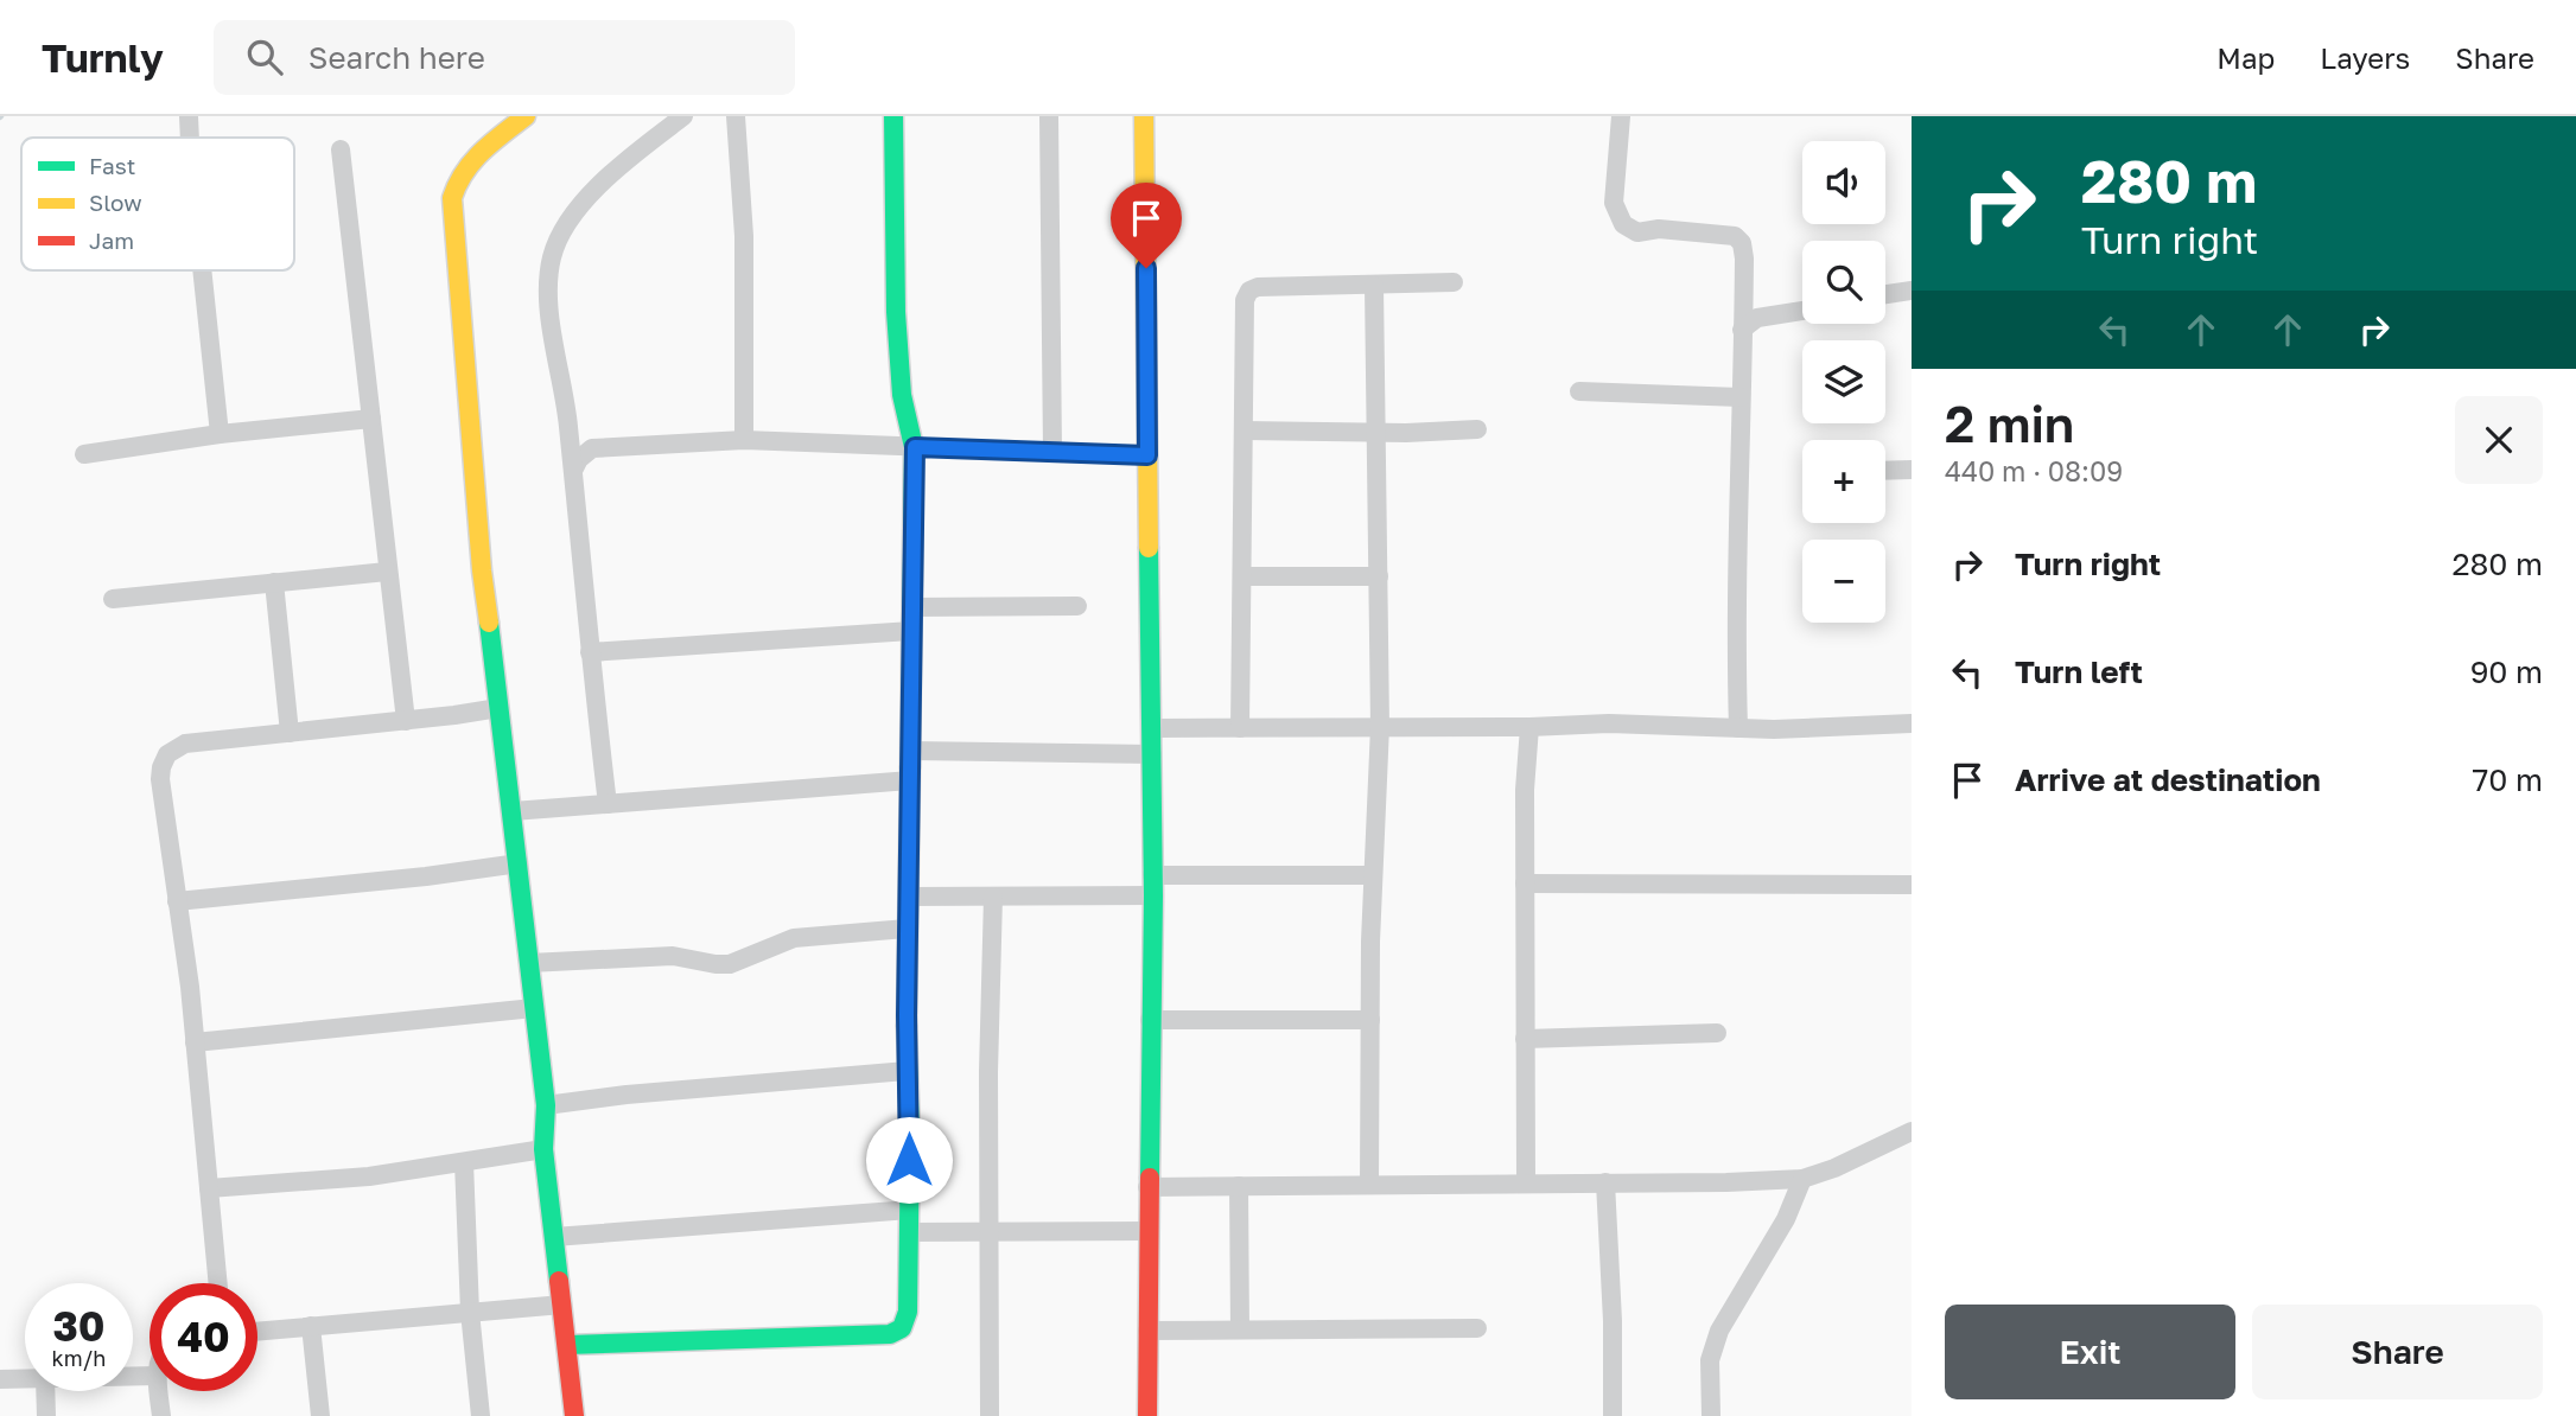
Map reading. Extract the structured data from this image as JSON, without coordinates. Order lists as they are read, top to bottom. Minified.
{"legend":["Fast","Slow","Jam"],"page":{"header":"Turnly","search":"Search here","nav":["Map","Layers","Share"],"turn":["280 m","Turn right"],"map_buttons":["+","−"],"heading":["2 min","440 m · 08:09"],"list":[{"name":"Turn right","value":"280 m"},{"name":"Turn left","value":"90 m"},{"name":"Arrive at destination","value":"70 m"}],"speed":"30 km/h","limit":"40","buttons":["Exit","Share"]}}
